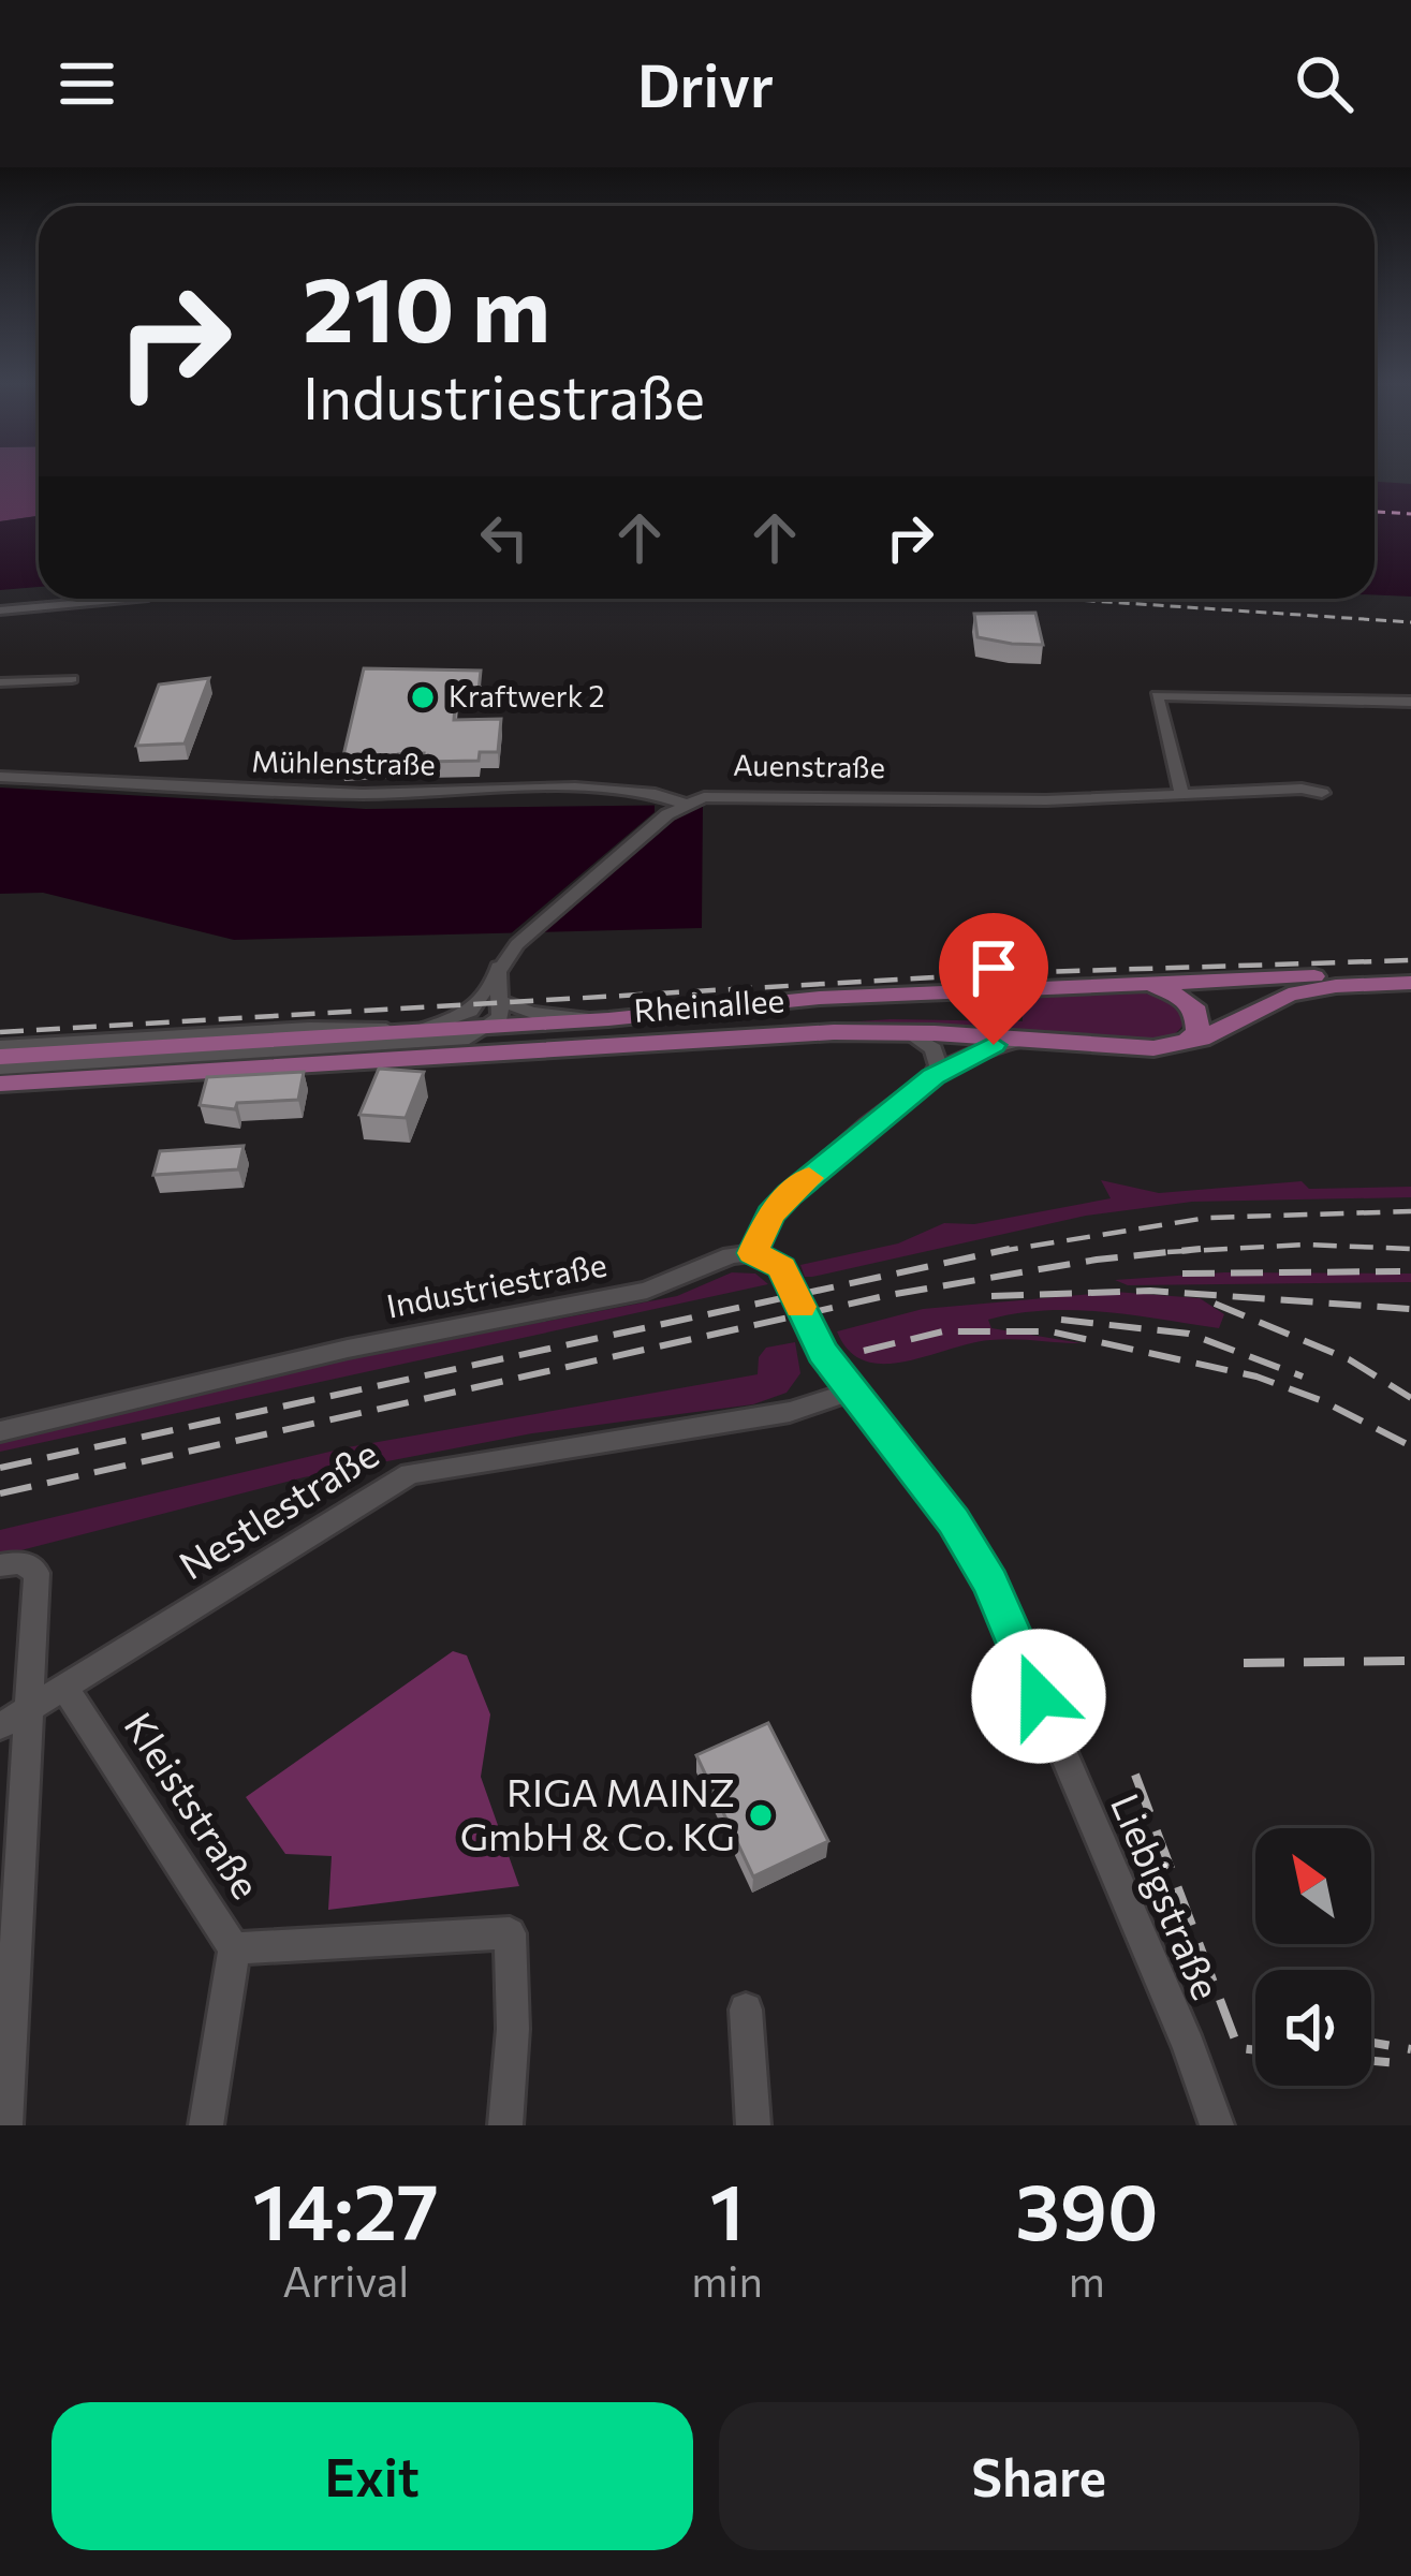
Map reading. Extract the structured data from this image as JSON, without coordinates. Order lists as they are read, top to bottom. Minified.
{"streets":{"main road":["Rheinallee"],"street":["Mühlenstraße","Auenstraße","Industriestraße","Nestlestraße","Kleiststraße","Liebigstraße"]},"crossings":[["Mühlenstraße","Auenstraße"],["Auenstraße","Rheinallee"],["Industriestraße","Liebigstraße"],["Nestlestraße","Kleiststraße"],["Nestlestraße","Liebigstraße"]],"places":["Kraftwerk 2","RIGA MAINZ GmbH & Co. KG"],"north":"top left","page":{"header":"Drivr","turn":["210 m","Industriestraße"],"eta":["14:27","Arrival","1","min","390","m"],"buttons":["Exit","Share"]}}
